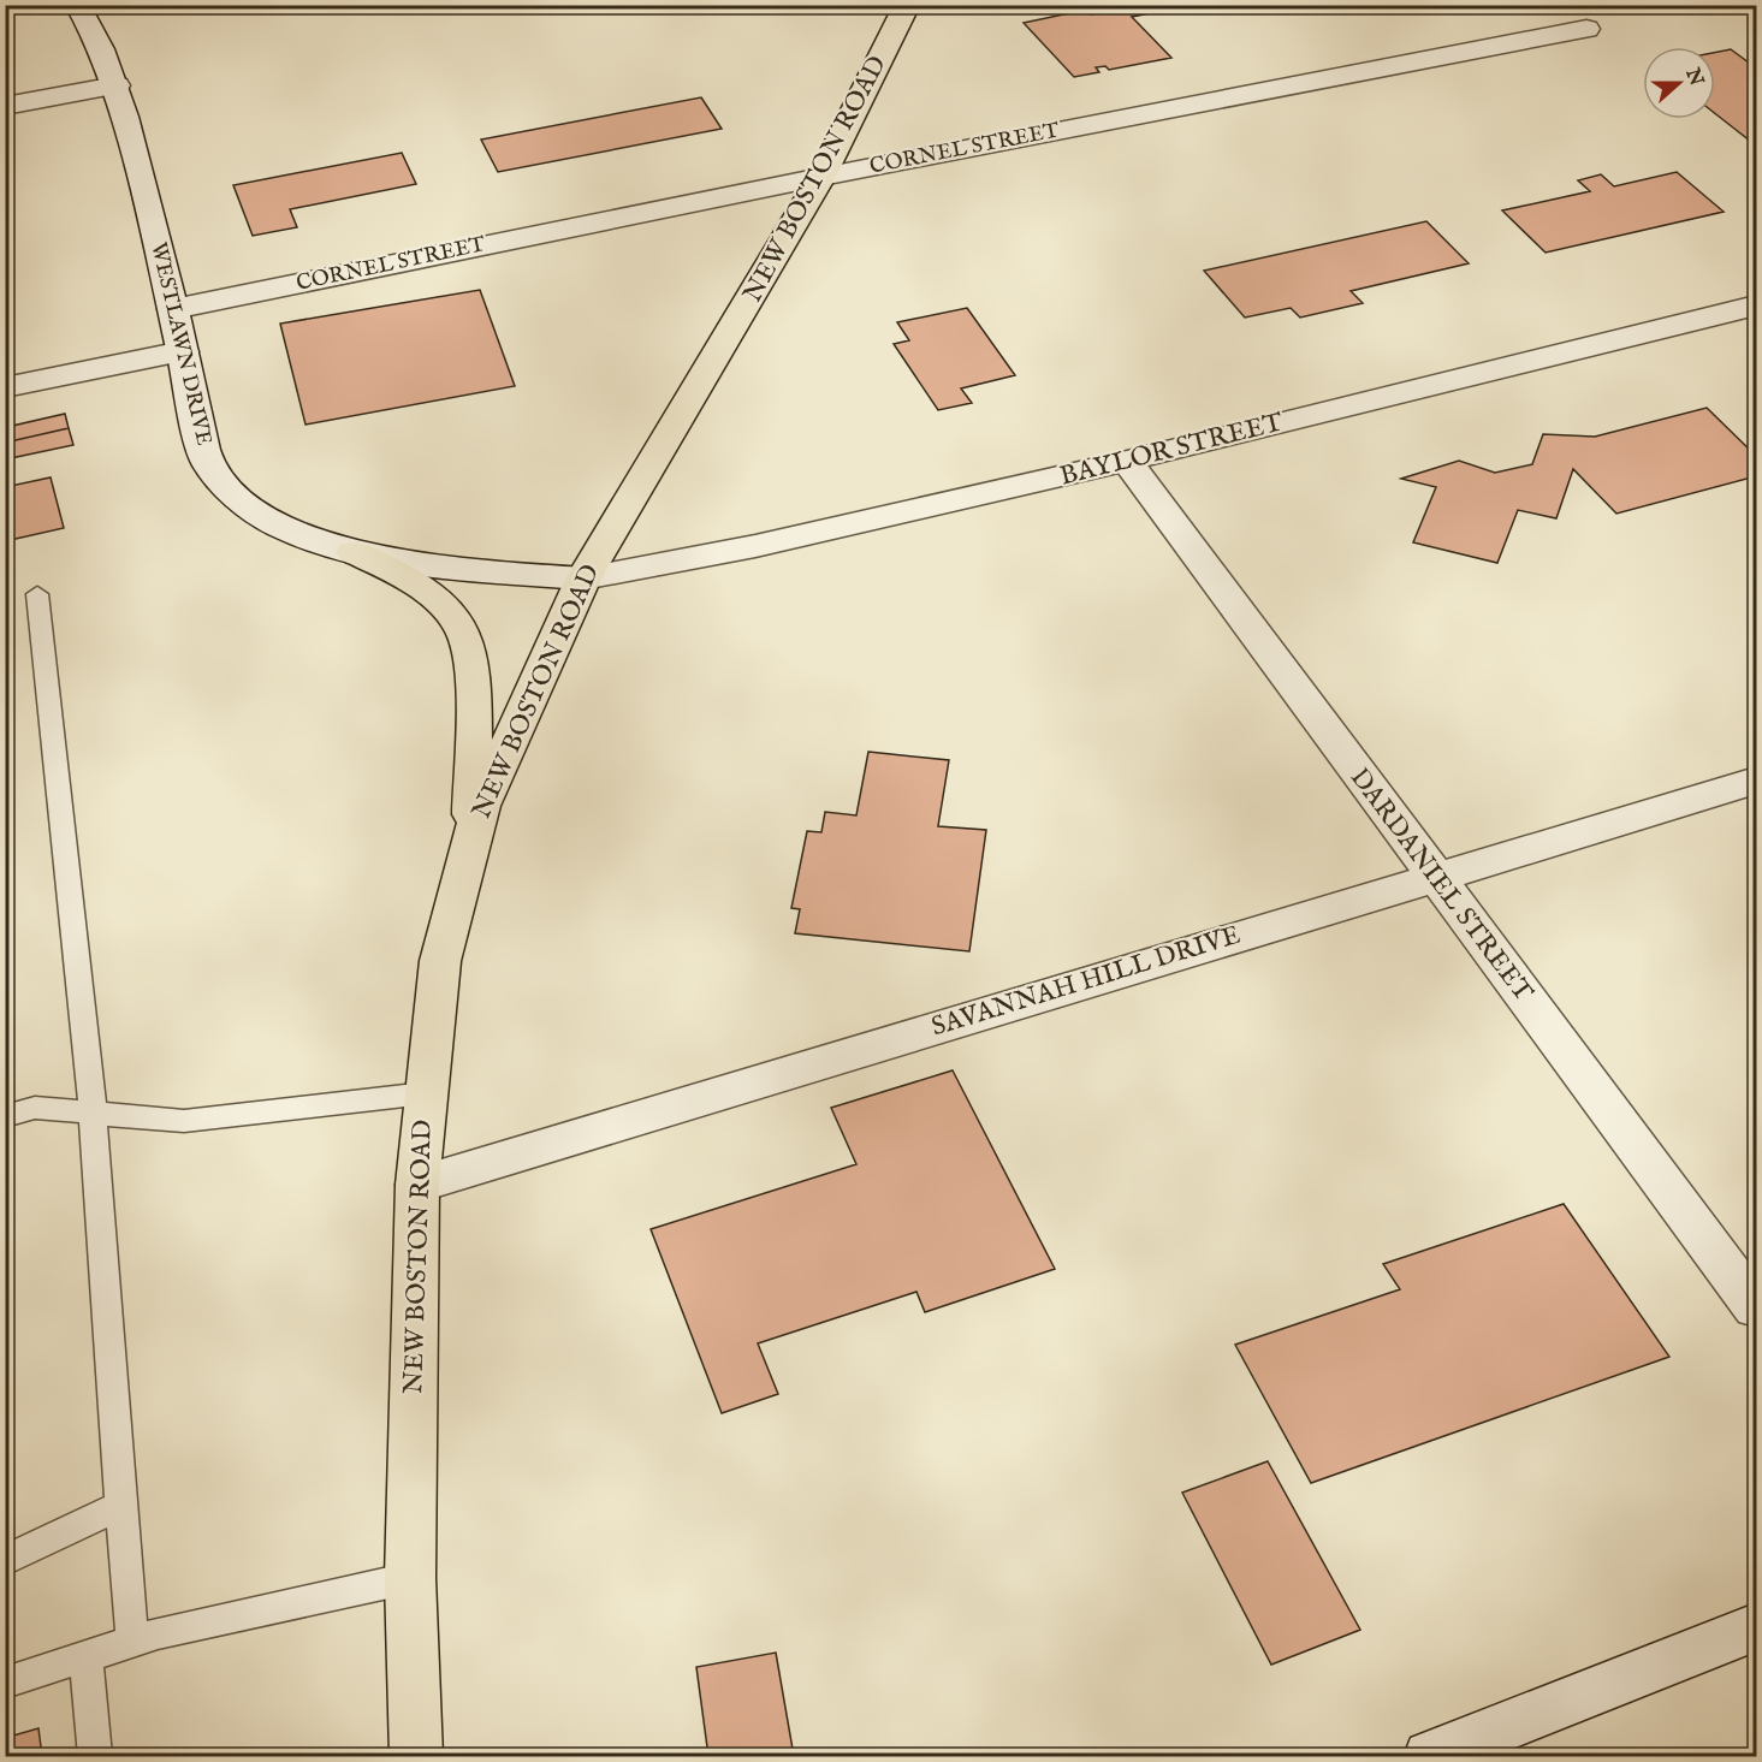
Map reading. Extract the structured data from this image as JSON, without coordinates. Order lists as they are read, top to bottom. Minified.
{"streets":{"main road":["NEW BOSTON ROAD"],"street":["CORNEL STREET","WESTLAWN DRIVE","BAYLOR STREET","DARDANIEL STREET","SAVANNAH HILL DRIVE"]},"crossings":[["CORNEL STREET","NEW BOSTON ROAD"],["CORNEL STREET","WESTLAWN DRIVE"],["NEW BOSTON ROAD","WESTLAWN DRIVE"],["NEW BOSTON ROAD","BAYLOR STREET"],["NEW BOSTON ROAD","SAVANNAH HILL DRIVE"],["WESTLAWN DRIVE","BAYLOR STREET"],["BAYLOR STREET","DARDANIEL STREET"],["DARDANIEL STREET","SAVANNAH HILL DRIVE"]],"north":"right"}
